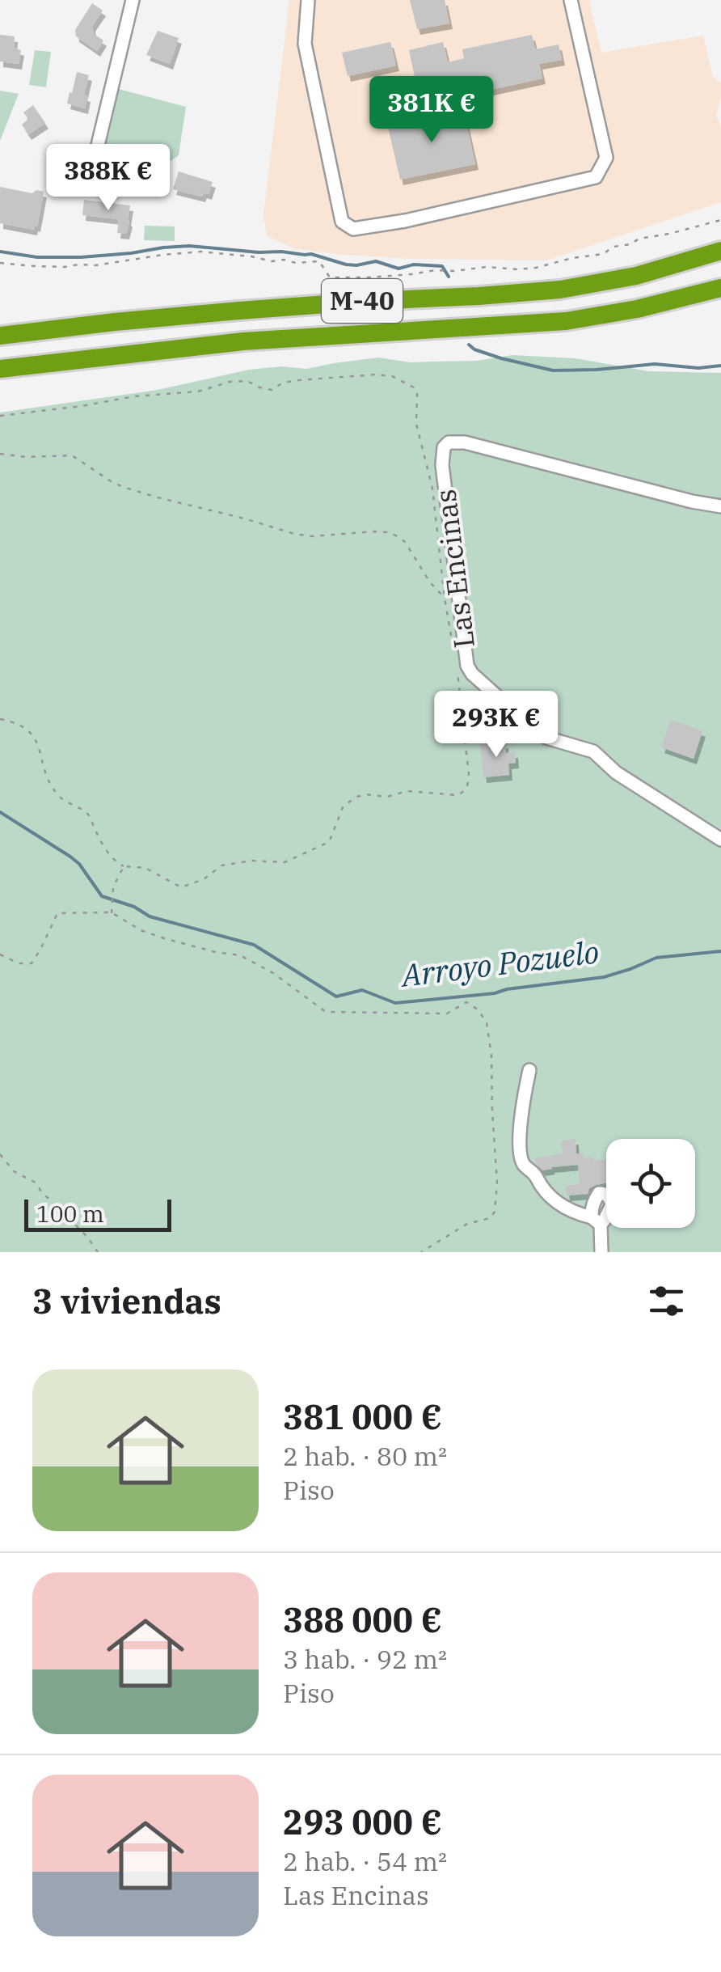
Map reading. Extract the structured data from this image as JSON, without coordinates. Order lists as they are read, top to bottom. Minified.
{"streets":{"highway":["M-40"],"street":["Las Encinas"]},"water":["Arroyo Pozuelo"],"scale_bar":"100 m","page":{"price":["381K €","388K €","293K €"],"scale":"100 m","heading":"3 viviendas","list":[{"name":"381 000 €","note":"2 hab. · 80 m² · Piso"},{"name":"388 000 €","note":"3 hab. · 92 m² · Piso"},{"name":"293 000 €","note":"2 hab. · 54 m² · Las Encinas"}]}}
